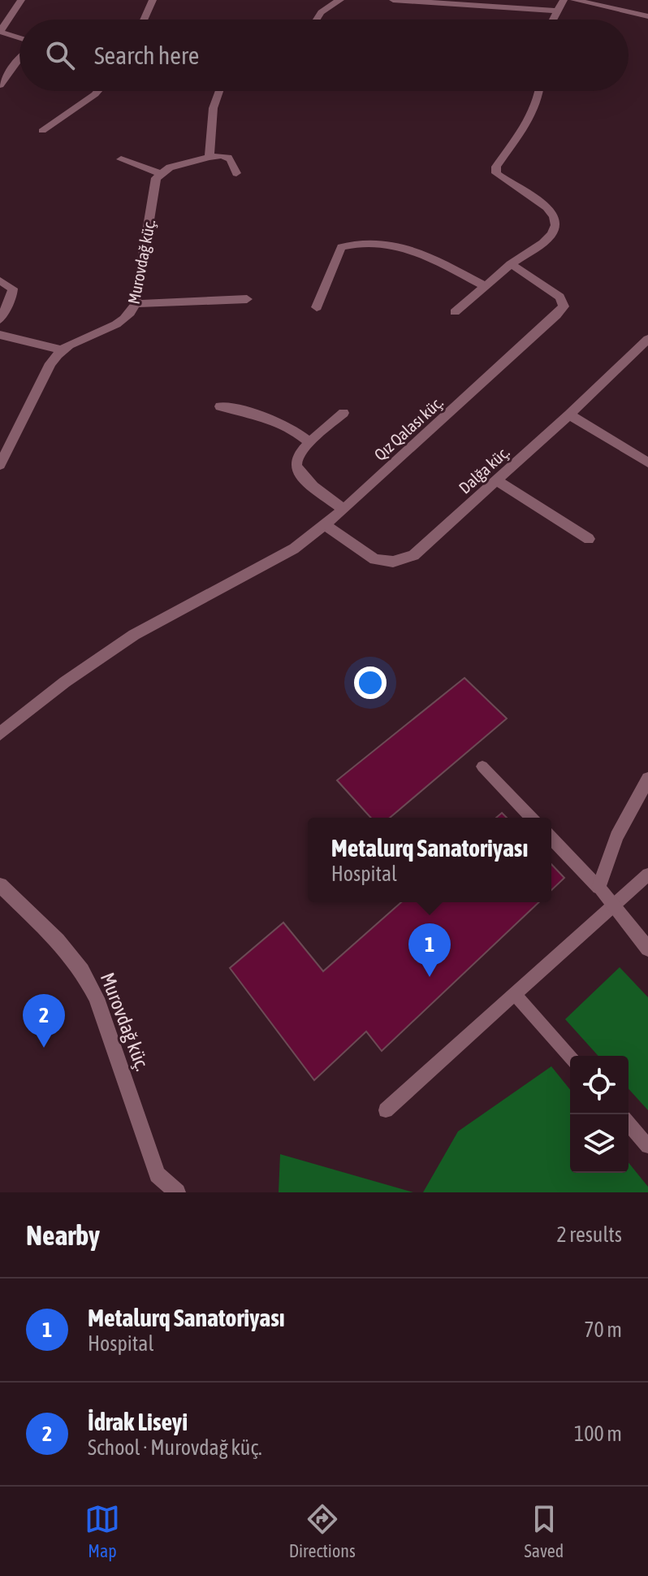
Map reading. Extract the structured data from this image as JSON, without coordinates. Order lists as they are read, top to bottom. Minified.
{"streets":{"street":["Murovdağ küç.","Qız Qalası küç.","Dalğa küç."]},"crossings":[["Qız Qalası küç.","Dalğa küç."]],"page":{"search":"Search here","popup":["Metalurq Sanatoriyası","Hospital"],"pins":["1","2"],"heading":["Nearby","2 results"],"list":[{"mark":"1","name":"Metalurq Sanatoriyası","note":"Hospital","value":"70 m"},{"mark":"2","name":"İdrak Liseyi","note":"School · Murovdağ küç.","value":"100 m"}],"nav":["Map","Directions","Saved"]}}
